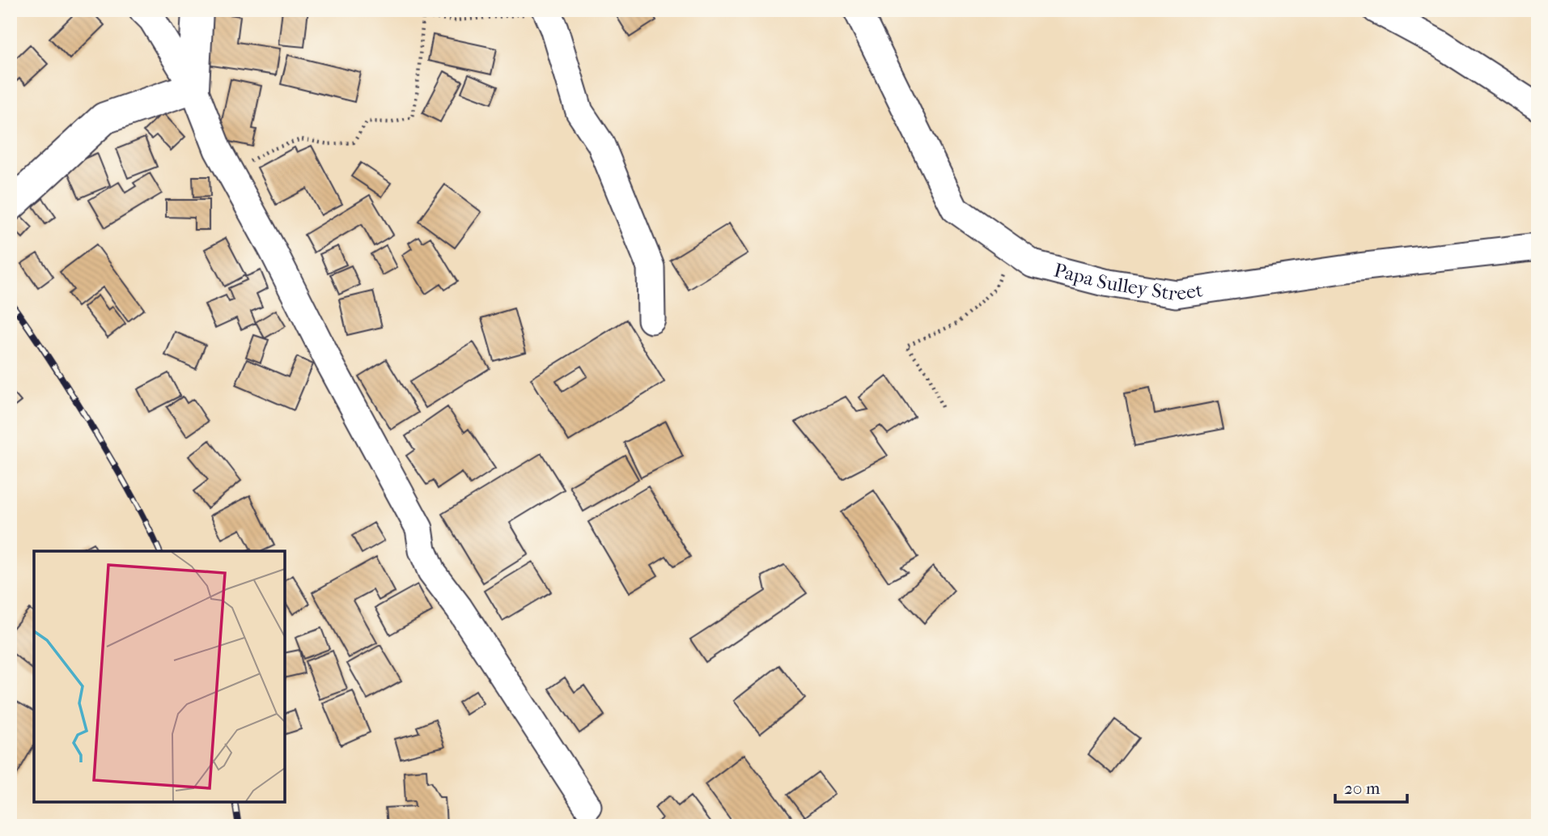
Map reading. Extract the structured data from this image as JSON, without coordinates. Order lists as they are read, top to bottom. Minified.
{"streets":{"street":["Papa Sulley Street"]},"scale_bar":"20 m"}
